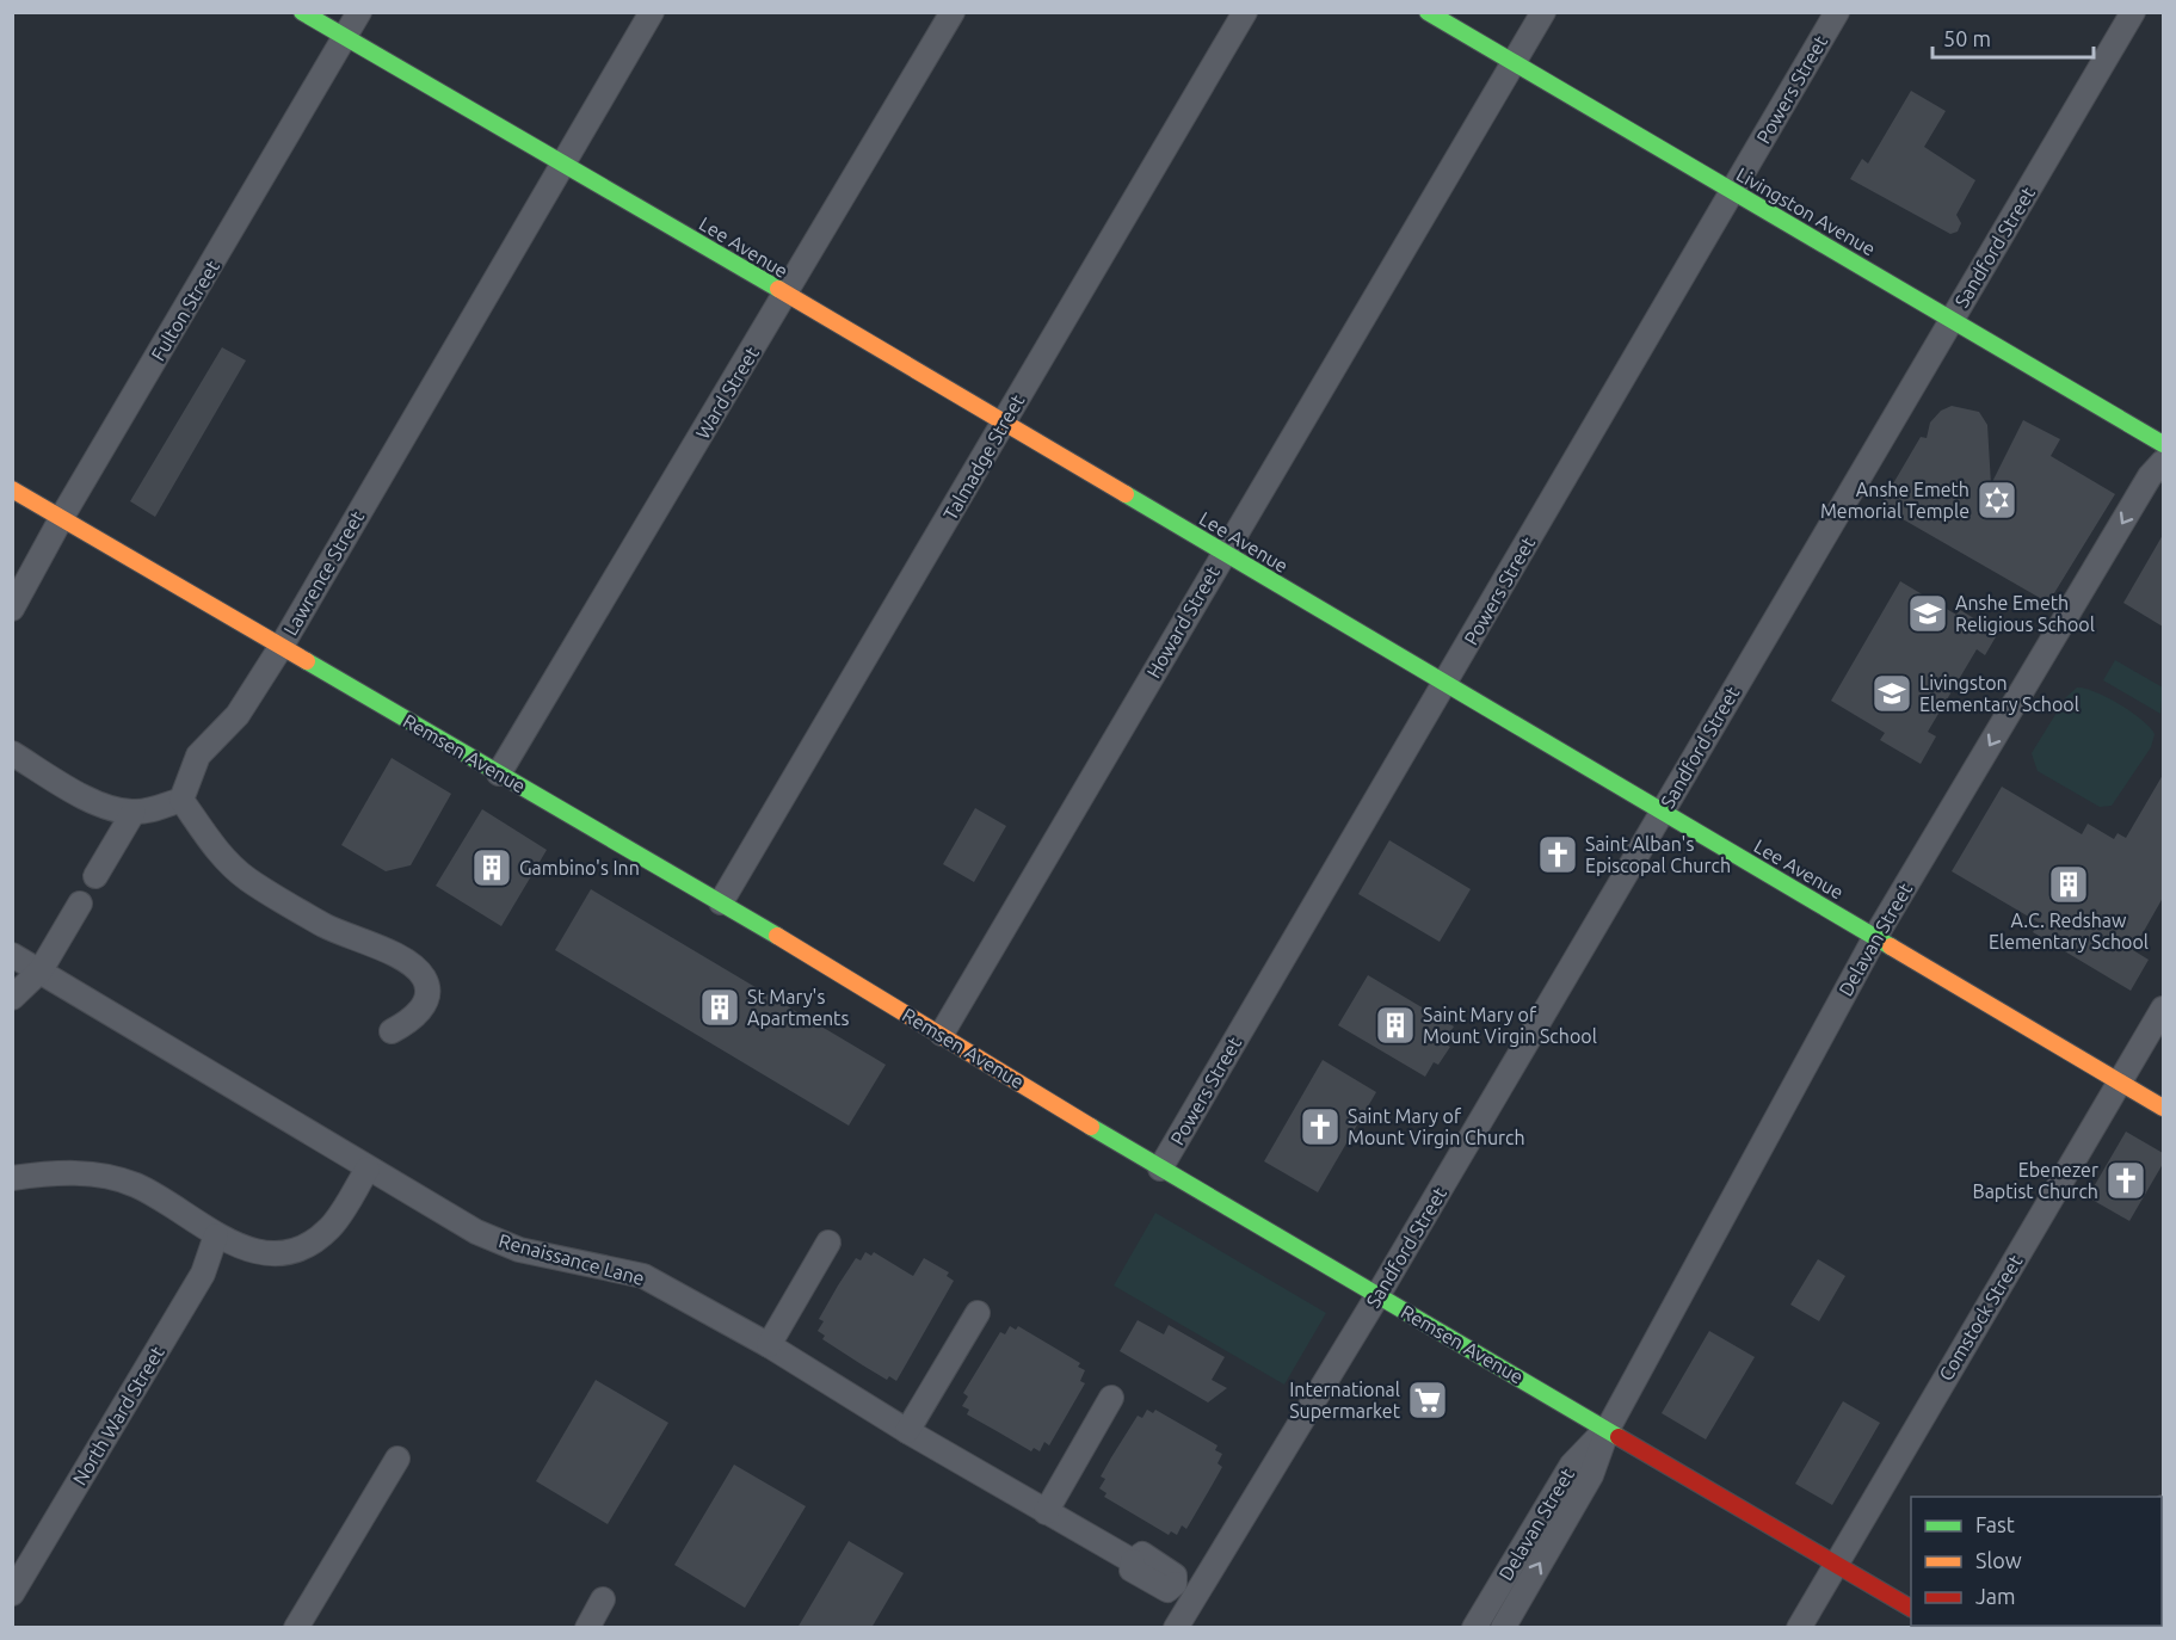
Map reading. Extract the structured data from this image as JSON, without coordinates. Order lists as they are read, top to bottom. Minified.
{"streets":{"street":["Powers Street","Livingston Avenue","Lee Avenue","Sandford Street","Fulton Street","Ward Street","Talmadge Street","Lawrence Street","Howard Street","Remsen Avenue","Delavan Street","Renaissance Lane","Comstock Street","North Ward Street"]},"crossings":[["Powers Street","Livingston Avenue"],["Powers Street","Lee Avenue"],["Powers Street","Remsen Avenue"],["Livingston Avenue","Sandford Street"],["Livingston Avenue","Howard Street"],["Lee Avenue","Sandford Street"],["Lee Avenue","Fulton Street"],["Lee Avenue","Ward Street"],["Lee Avenue","Talmadge Street"],["Lee Avenue","Lawrence Street"],["Lee Avenue","Howard Street"],["Lee Avenue","Delavan Street"],["Lee Avenue","Comstock Street"],["Sandford Street","Remsen Avenue"],["Sandford Street","Renaissance Lane"],["Fulton Street","Remsen Avenue"],["Ward Street","Remsen Avenue"],["Talmadge Street","Remsen Avenue"],["Lawrence Street","Remsen Avenue"],["Howard Street","Remsen Avenue"],["Remsen Avenue","Delavan Street"],["Remsen Avenue","Comstock Street"]],"places":{"synagogue":["Anshe Emeth Memorial Temple"],"school or university":["Anshe Emeth Religious School","Livingston Elementary School"],"church":["Saint Alban's Episcopal Church","Saint Mary of Mount Virgin Church","Ebenezer Baptist Church"],"building":["Gambino's Inn","A.C. Redshaw Elementary School","St Mary's Apartments","Saint Mary of Mount Virgin School"],"supermarket":["International Supermarket"]},"legend":["Fast","Slow","Jam"],"scale_bar":"50 m"}
